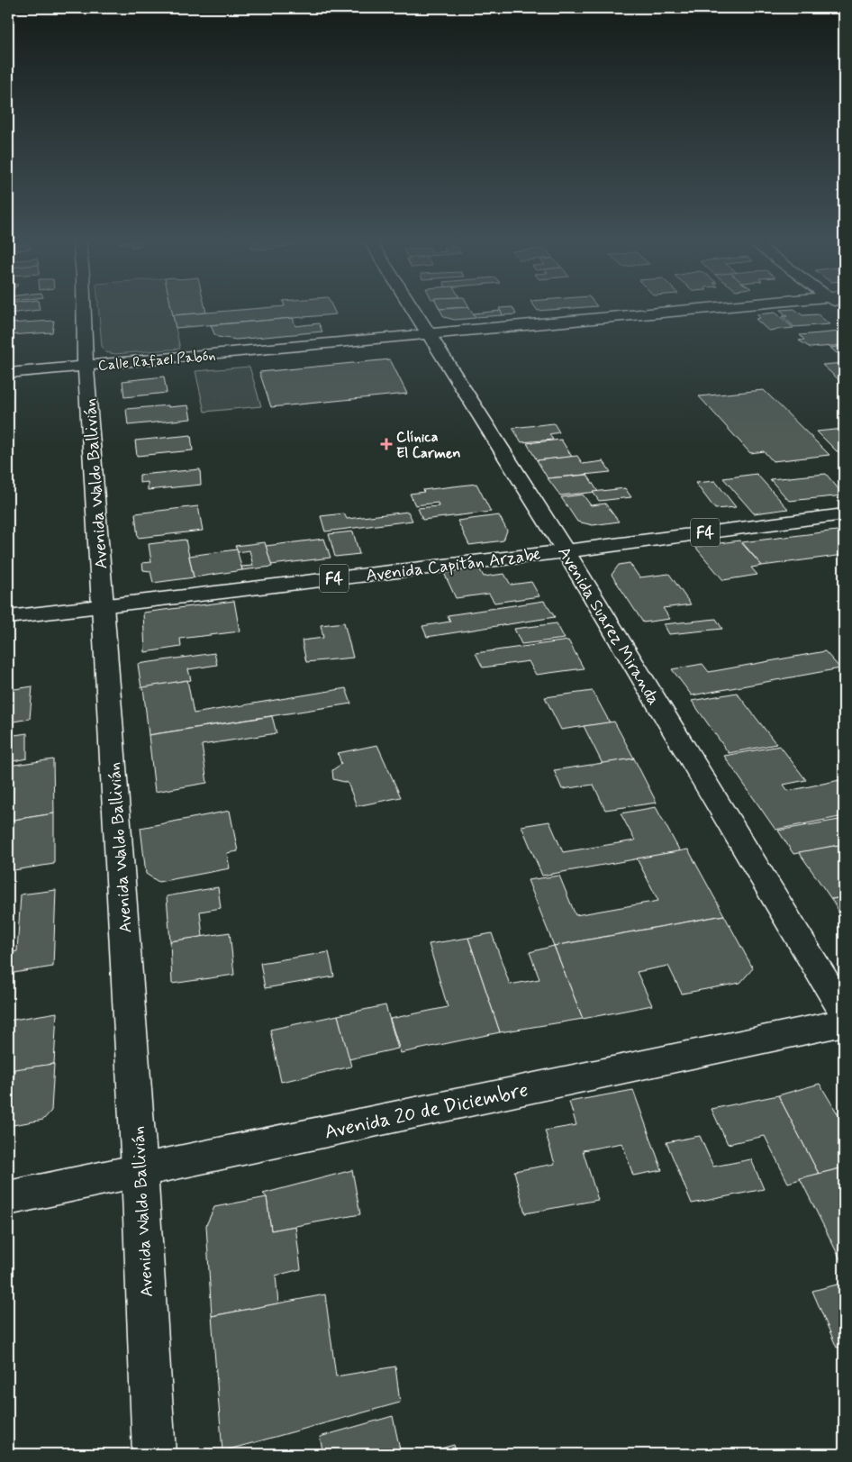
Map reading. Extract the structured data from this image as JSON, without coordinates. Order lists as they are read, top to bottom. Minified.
{"streets":{"main road":["Calle Rafael Pabón","Avenida Waldo Ballivián","F4","Avenida Capitán Arzabe","Avenida Suarez Miranda","Avenida 20 de Diciembre"]},"crossings":[["Calle Rafael Pabón","Avenida Waldo Ballivián"],["Calle Rafael Pabón","Avenida Suarez Miranda"],["Avenida Waldo Ballivián","Avenida Capitán Arzabe"],["Avenida Waldo Ballivián","Avenida 20 de Diciembre"],["Avenida Capitán Arzabe","Avenida Suarez Miranda"]],"places":{"health":["Clínica El Carmen"]}}
